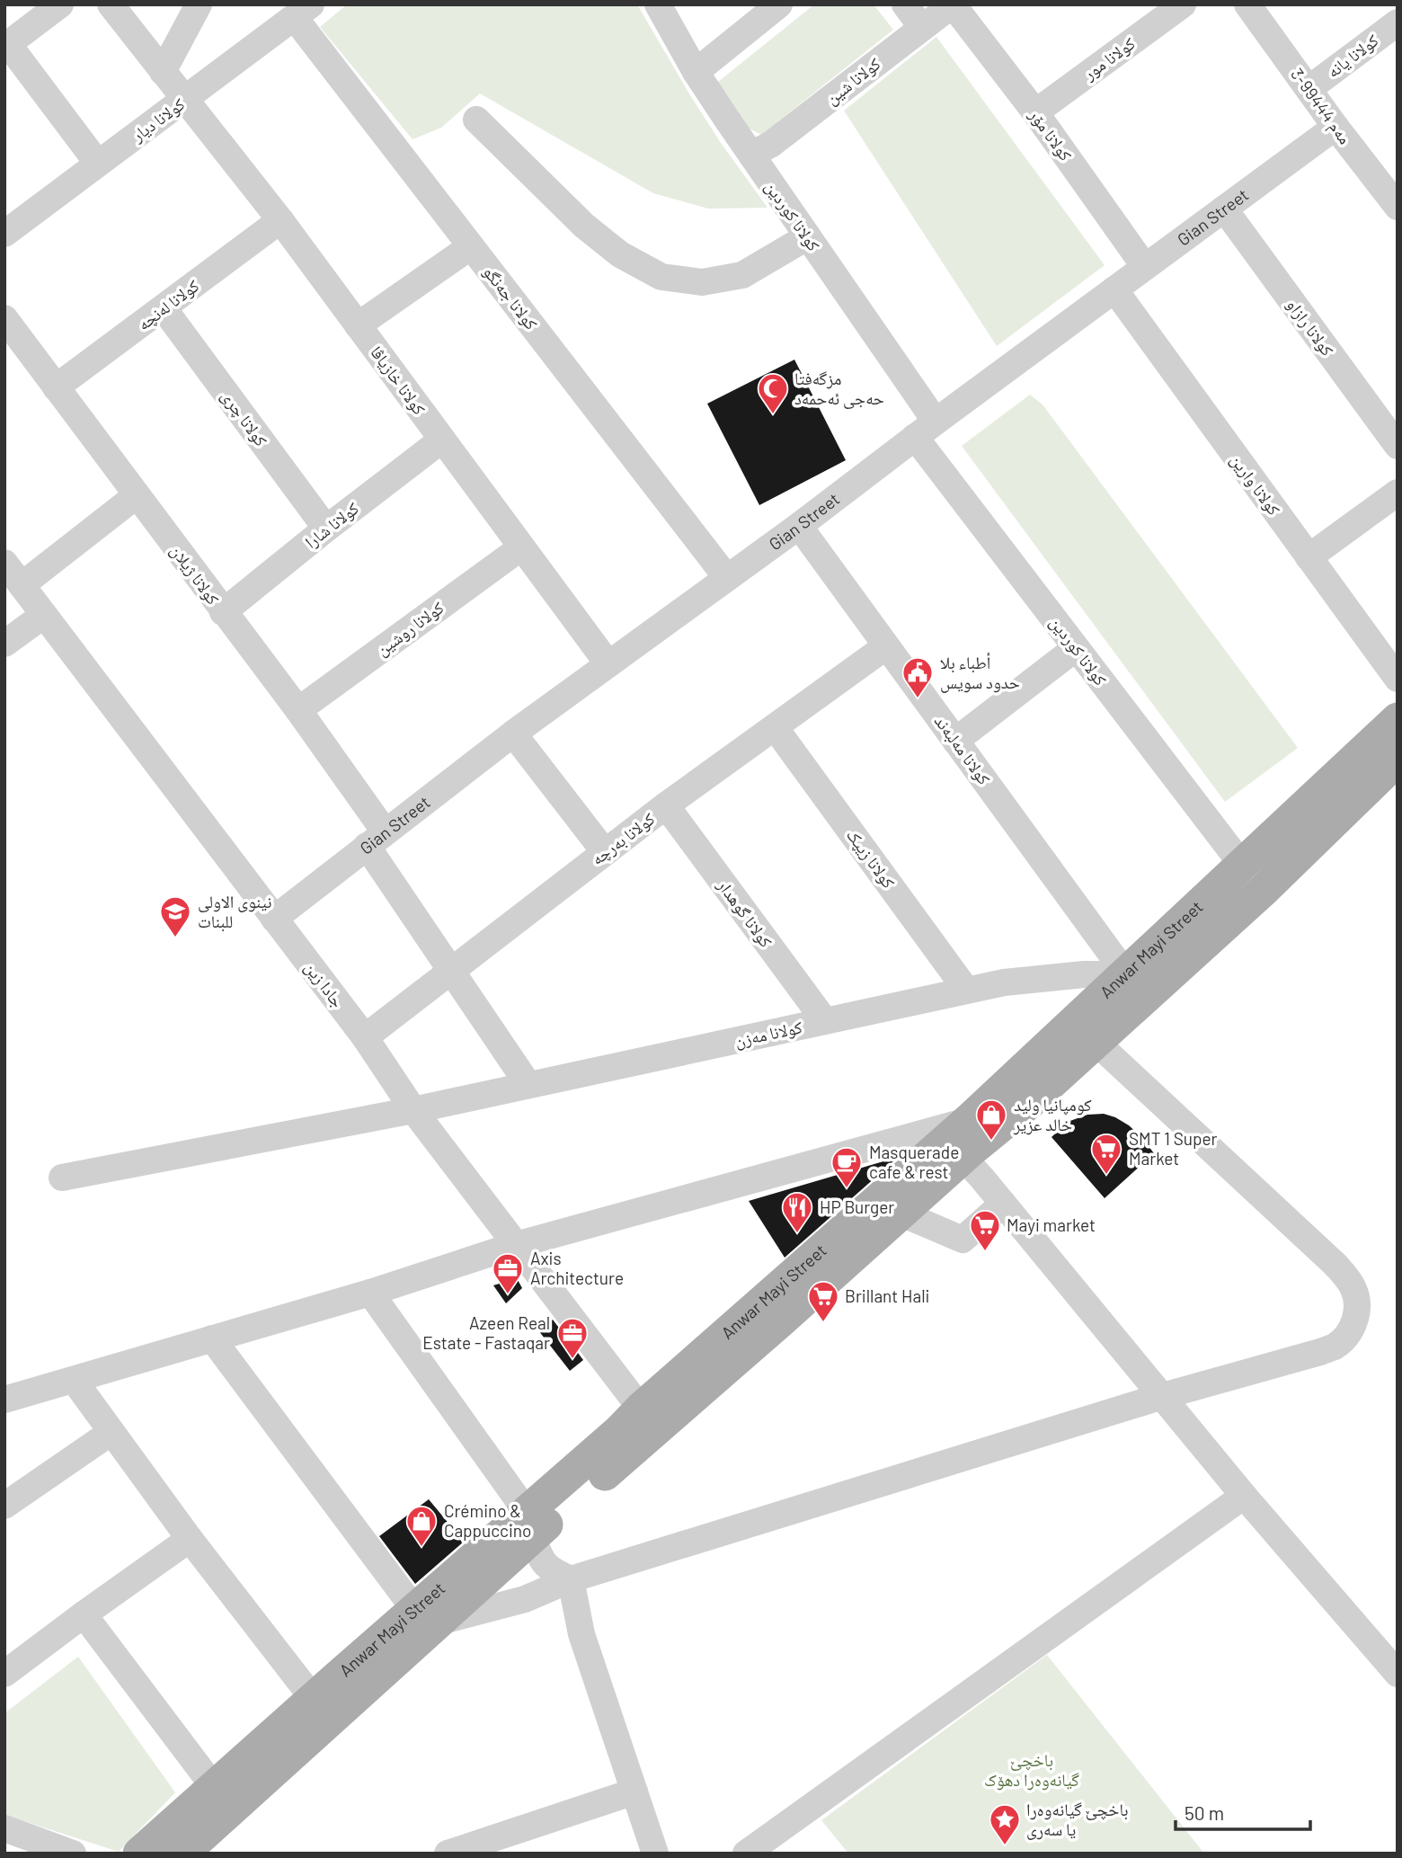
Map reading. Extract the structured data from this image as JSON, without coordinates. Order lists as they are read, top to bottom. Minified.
{"streets":{"main road":["Anwar Mayi Street"],"street":["کولانا یانه","کولانا مور","کولانا شین","مەم 99444-3","کولانا دیار","کولانا مۆر","کولانا کوردین","Gian Street","کولانا جەنگو","کولانا لەنچە","کولانا رازاو","کولانا خازیاڤا","کولانا چری","کولانا وارین","کولانا شارا","کولانا ژیلان","کولانا روشین","کولانا مەلبەند","کولانا بەرچە","کولانا زیپک","کولانا گوهدار","جادا زین","کولانا مەزن"]},"crossings":[["کولانا یانه","مەم 99444-3"],["کولانا مور","کولانا مۆر"],["کولانا شین","کولانا مۆر"],["کولانا شین","کولانا کوردین"],["مەم 99444-3","Gian Street"],["کولانا دیار","کولانا جەنگو"],["کولانا دیار","کولانا خازیاڤا"],["کولانا مۆر","Gian Street"],["کولانا کوردین","Gian Street"],["کولانا کوردین","Anwar Mayi Street"],["Gian Street","کولانا جەنگو"],["Gian Street","کولانا رازاو"],["Gian Street","کولانا خازیاڤا"],["Gian Street","کولانا وارین"],["Gian Street","کولانا ژیلان"],["Gian Street","کولانا مەلبەند"],["Gian Street","جادا زین"],["کولانا لەنچە","کولانا خازیاڤا"],["کولانا لەنچە","کولانا چری"],["کولانا لەنچە","کولانا ژیلان"],["کولانا خازیاڤا","کولانا شارا"],["کولانا خازیاڤا","کولانا روشین"],["کولانا چری","کولانا شارا"],["کولانا شارا","کولانا ژیلان"],["کولانا ژیلان","کولانا روشین"],["کولانا ژیلان","کولانا بەرچە"],["کولانا ژیلان","کولانا مەزن"],["کولانا مەلبەند","کولانا بەرچە"],["کولانا مەلبەند","Anwar Mayi Street"],["کولانا مەلبەند","کولانا مەزن"],["کولانا بەرچە","کولانا زیپک"],["کولانا بەرچە","کولانا گوهدار"],["کولانا بەرچە","جادا زین"],["کولانا زیپک","کولانا مەزن"],["کولانا گوهدار","کولانا مەزن"],["Anwar Mayi Street","جادا زین"],["Anwar Mayi Street","کولانا مەزن"],["جادا زین","کولانا مەزن"]],"parks":["باخچێ گیانه‌وه‌را دهۆک"],"places":{"mosque":["مزگەفتا حەجی ئەحمەد"],"public building":["أطباء بلا حدود سويس"],"school or university":["نينوى الاولى للبنات"],"shop":["كومپانيا وليد خالد عزير","Crémino & Cappuccino"],"supermarket":["SMT 1 Super Market","Mayi market","Brillant Hali"],"cafe":["Masquerade cafe & rest"],"restaurant":["HP Burger"],"office":["Axis Architecture","Azeen Real Estate - Fastaqar"],"place":["باخچێ گیانەوەرا یا سەری"]},"scale_bar":"50 m"}
